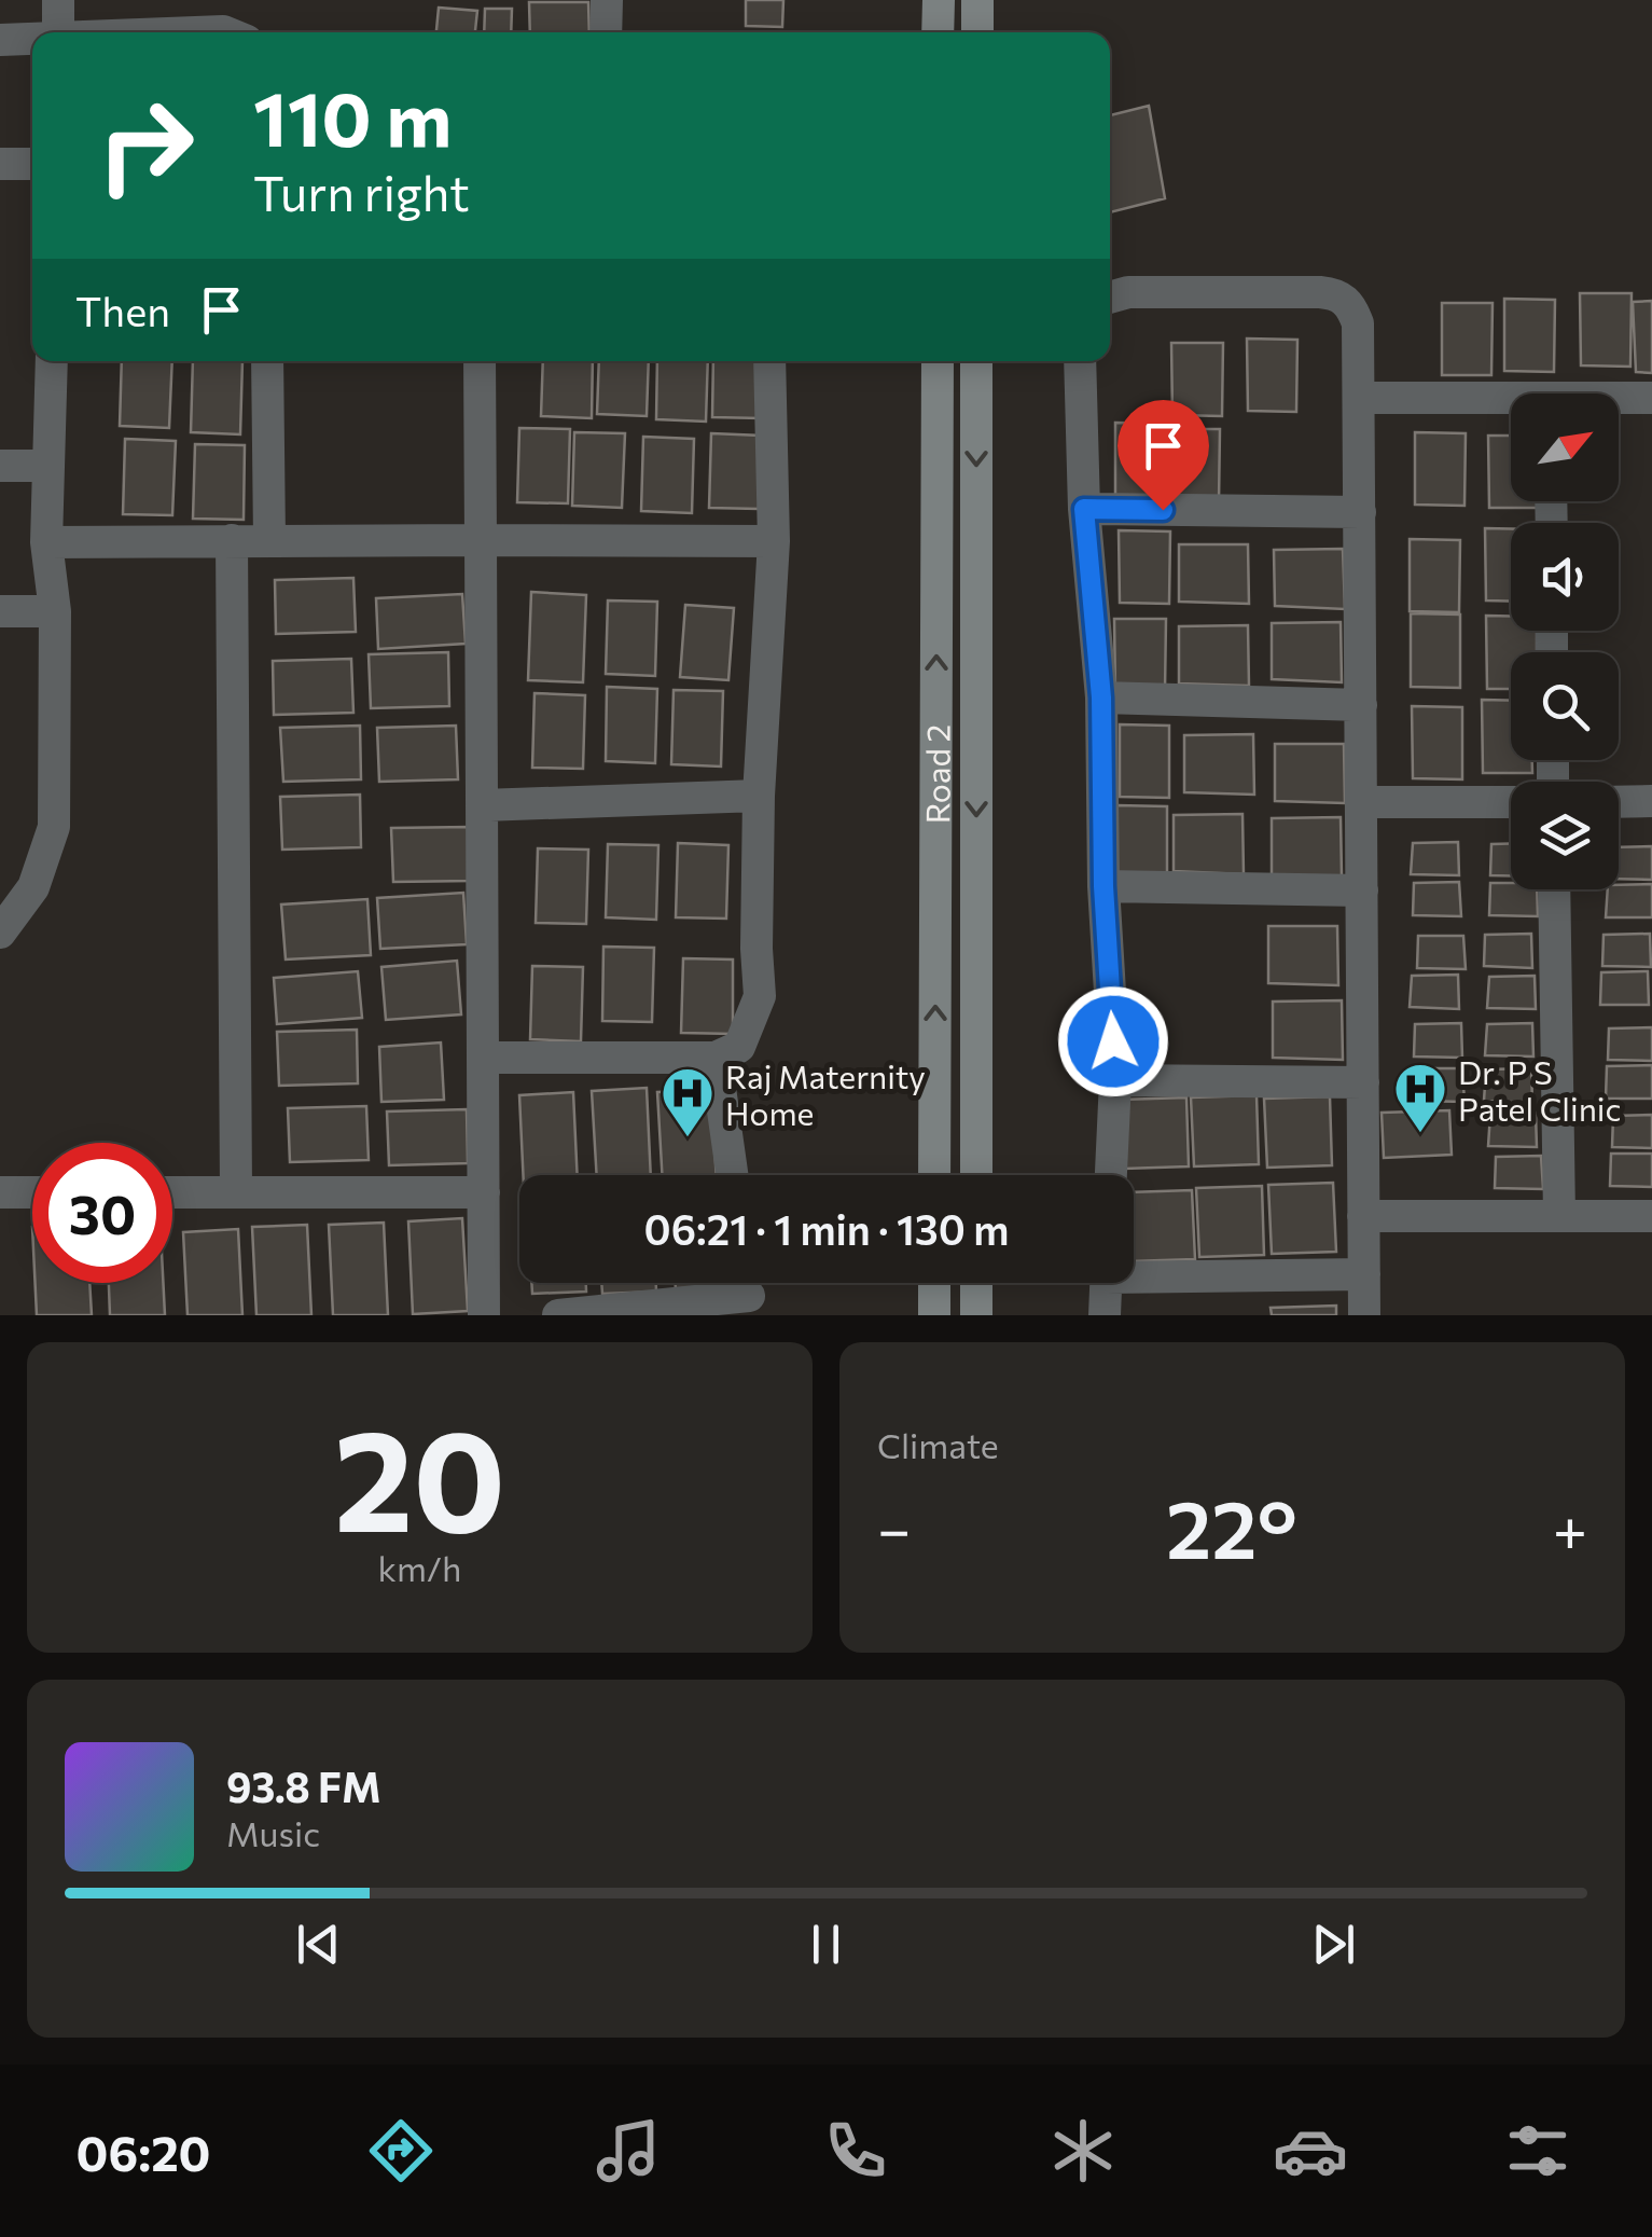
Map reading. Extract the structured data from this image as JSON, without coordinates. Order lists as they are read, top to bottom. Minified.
{"streets":{"street":["Road 2"]},"places":{"hospital":["Dr. P S Patel Clinic","Raj Maternity Home"]},"north":"top right","page":{"turn":["110 m","Turn right"],"then":"Then","limit":"30","trip":"06:21 · 1 min · 130 m","tile":[["20","km/h"],"Climate"],"heat":["−","22°","+"],"song":["93.8 FM","Music"],"tabs":"06:20"}}
